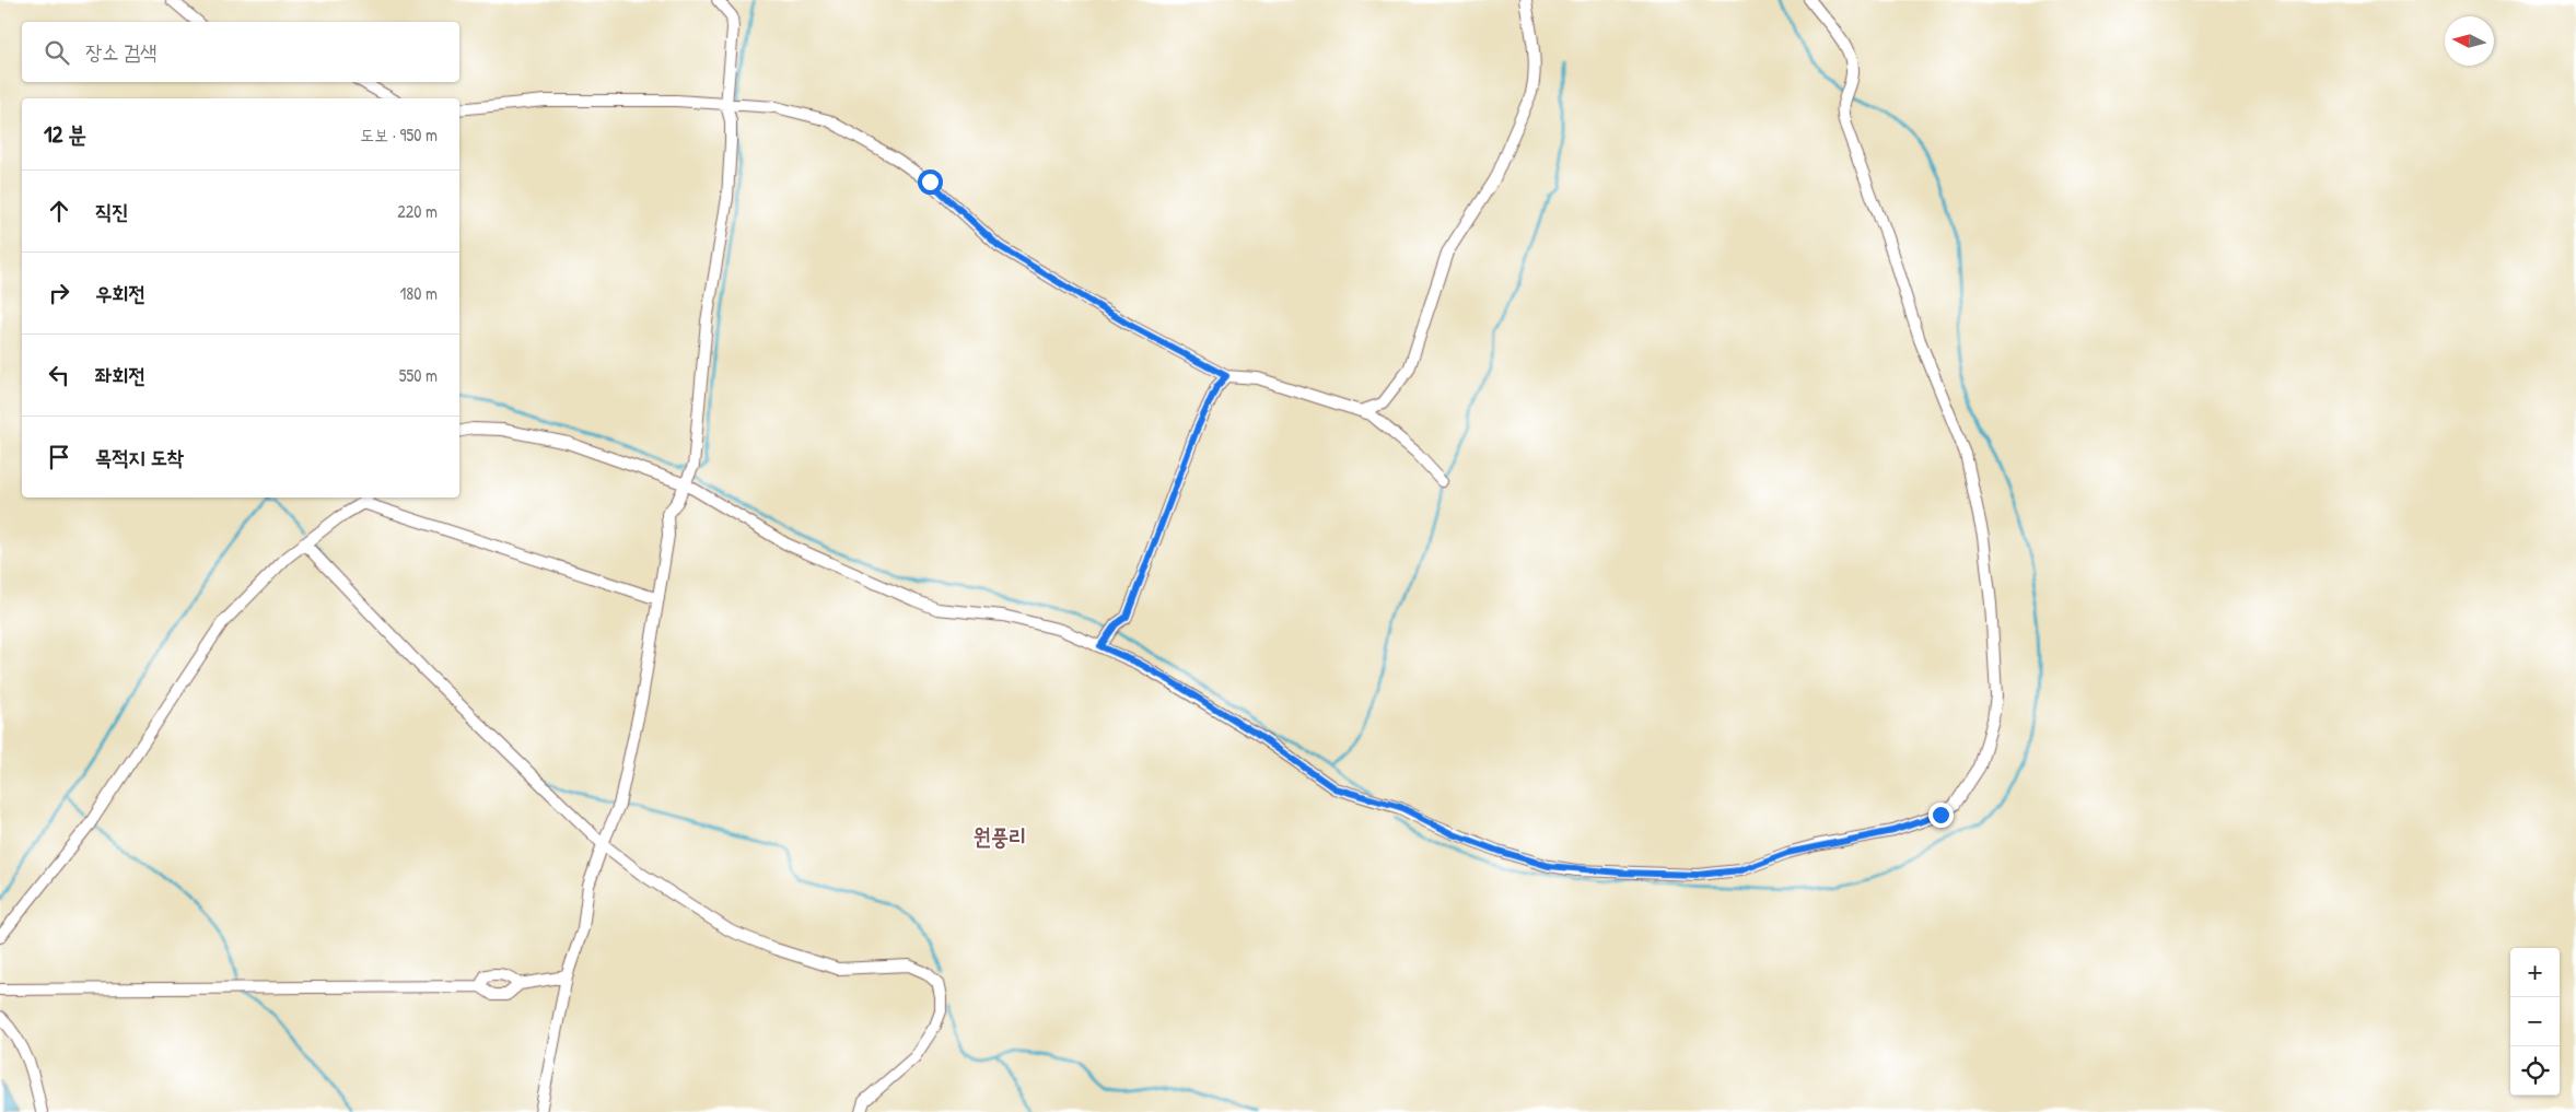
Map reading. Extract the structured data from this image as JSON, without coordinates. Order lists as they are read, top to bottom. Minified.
{"districts":["원풍리"],"north":"left","page":{"search":"장소 검색","heading":["12 분","도보 · 950 m"],"list":[["직진","220 m"],["우회전","180 m"],["좌회전","550 m"],"목적지 도착"],"map_buttons":["+","−"]}}
